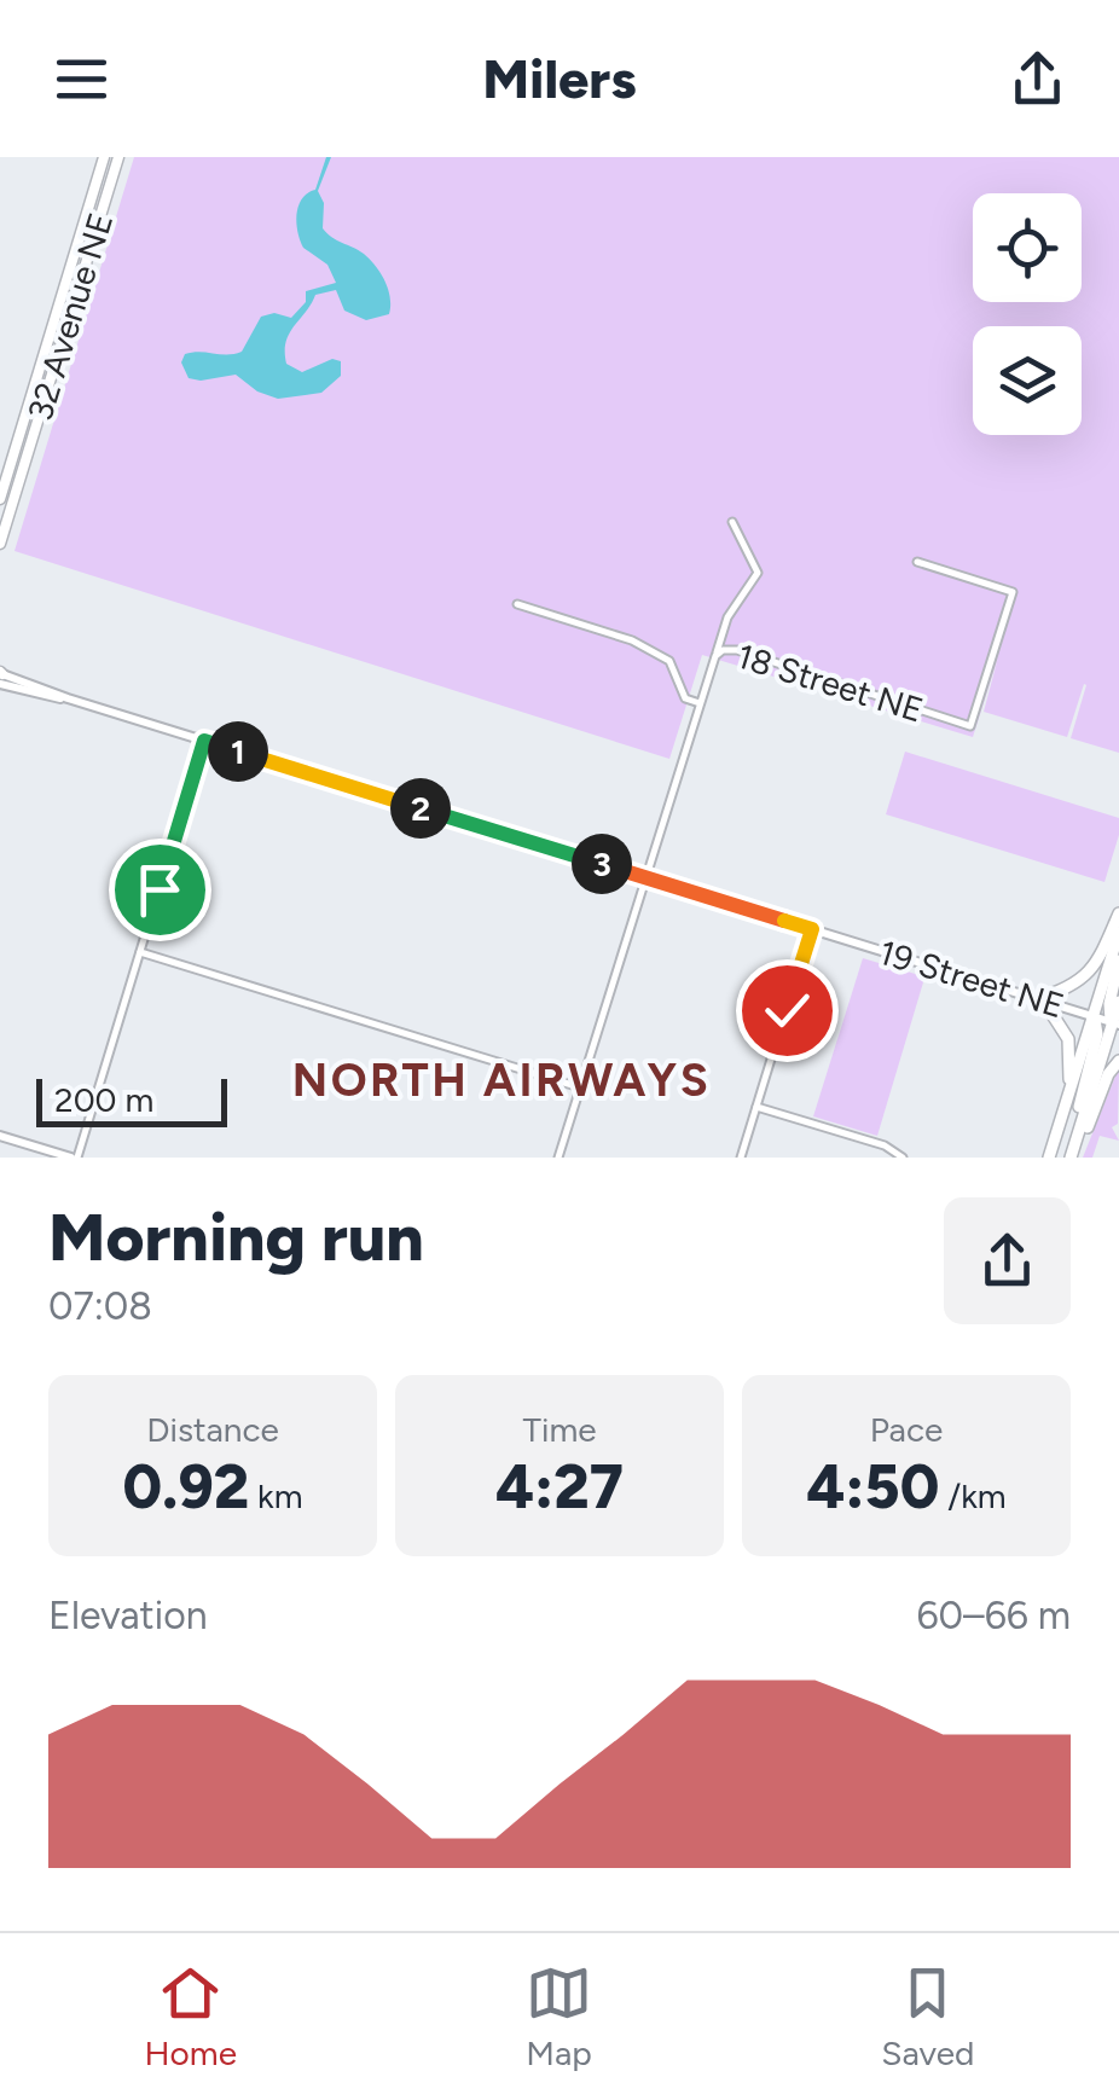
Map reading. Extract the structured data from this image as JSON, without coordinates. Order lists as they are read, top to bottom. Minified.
{"streets":{"main road":["32 Avenue NE"],"street":["18 Street NE","19 Street NE"]},"districts":["NORTH AIRWAYS"],"scale_bar":"200 m","page":{"header":"Milers","pins":["1","2","3"],"scale":"200 m","heading":["Morning run","07:08"],"stats":[["Distance","0.92 km"],["Time","4:27"],["Pace","4:50 /km"]],"chart":["Elevation","60–66 m"],"tabs":["Home","Map","Saved"]}}
